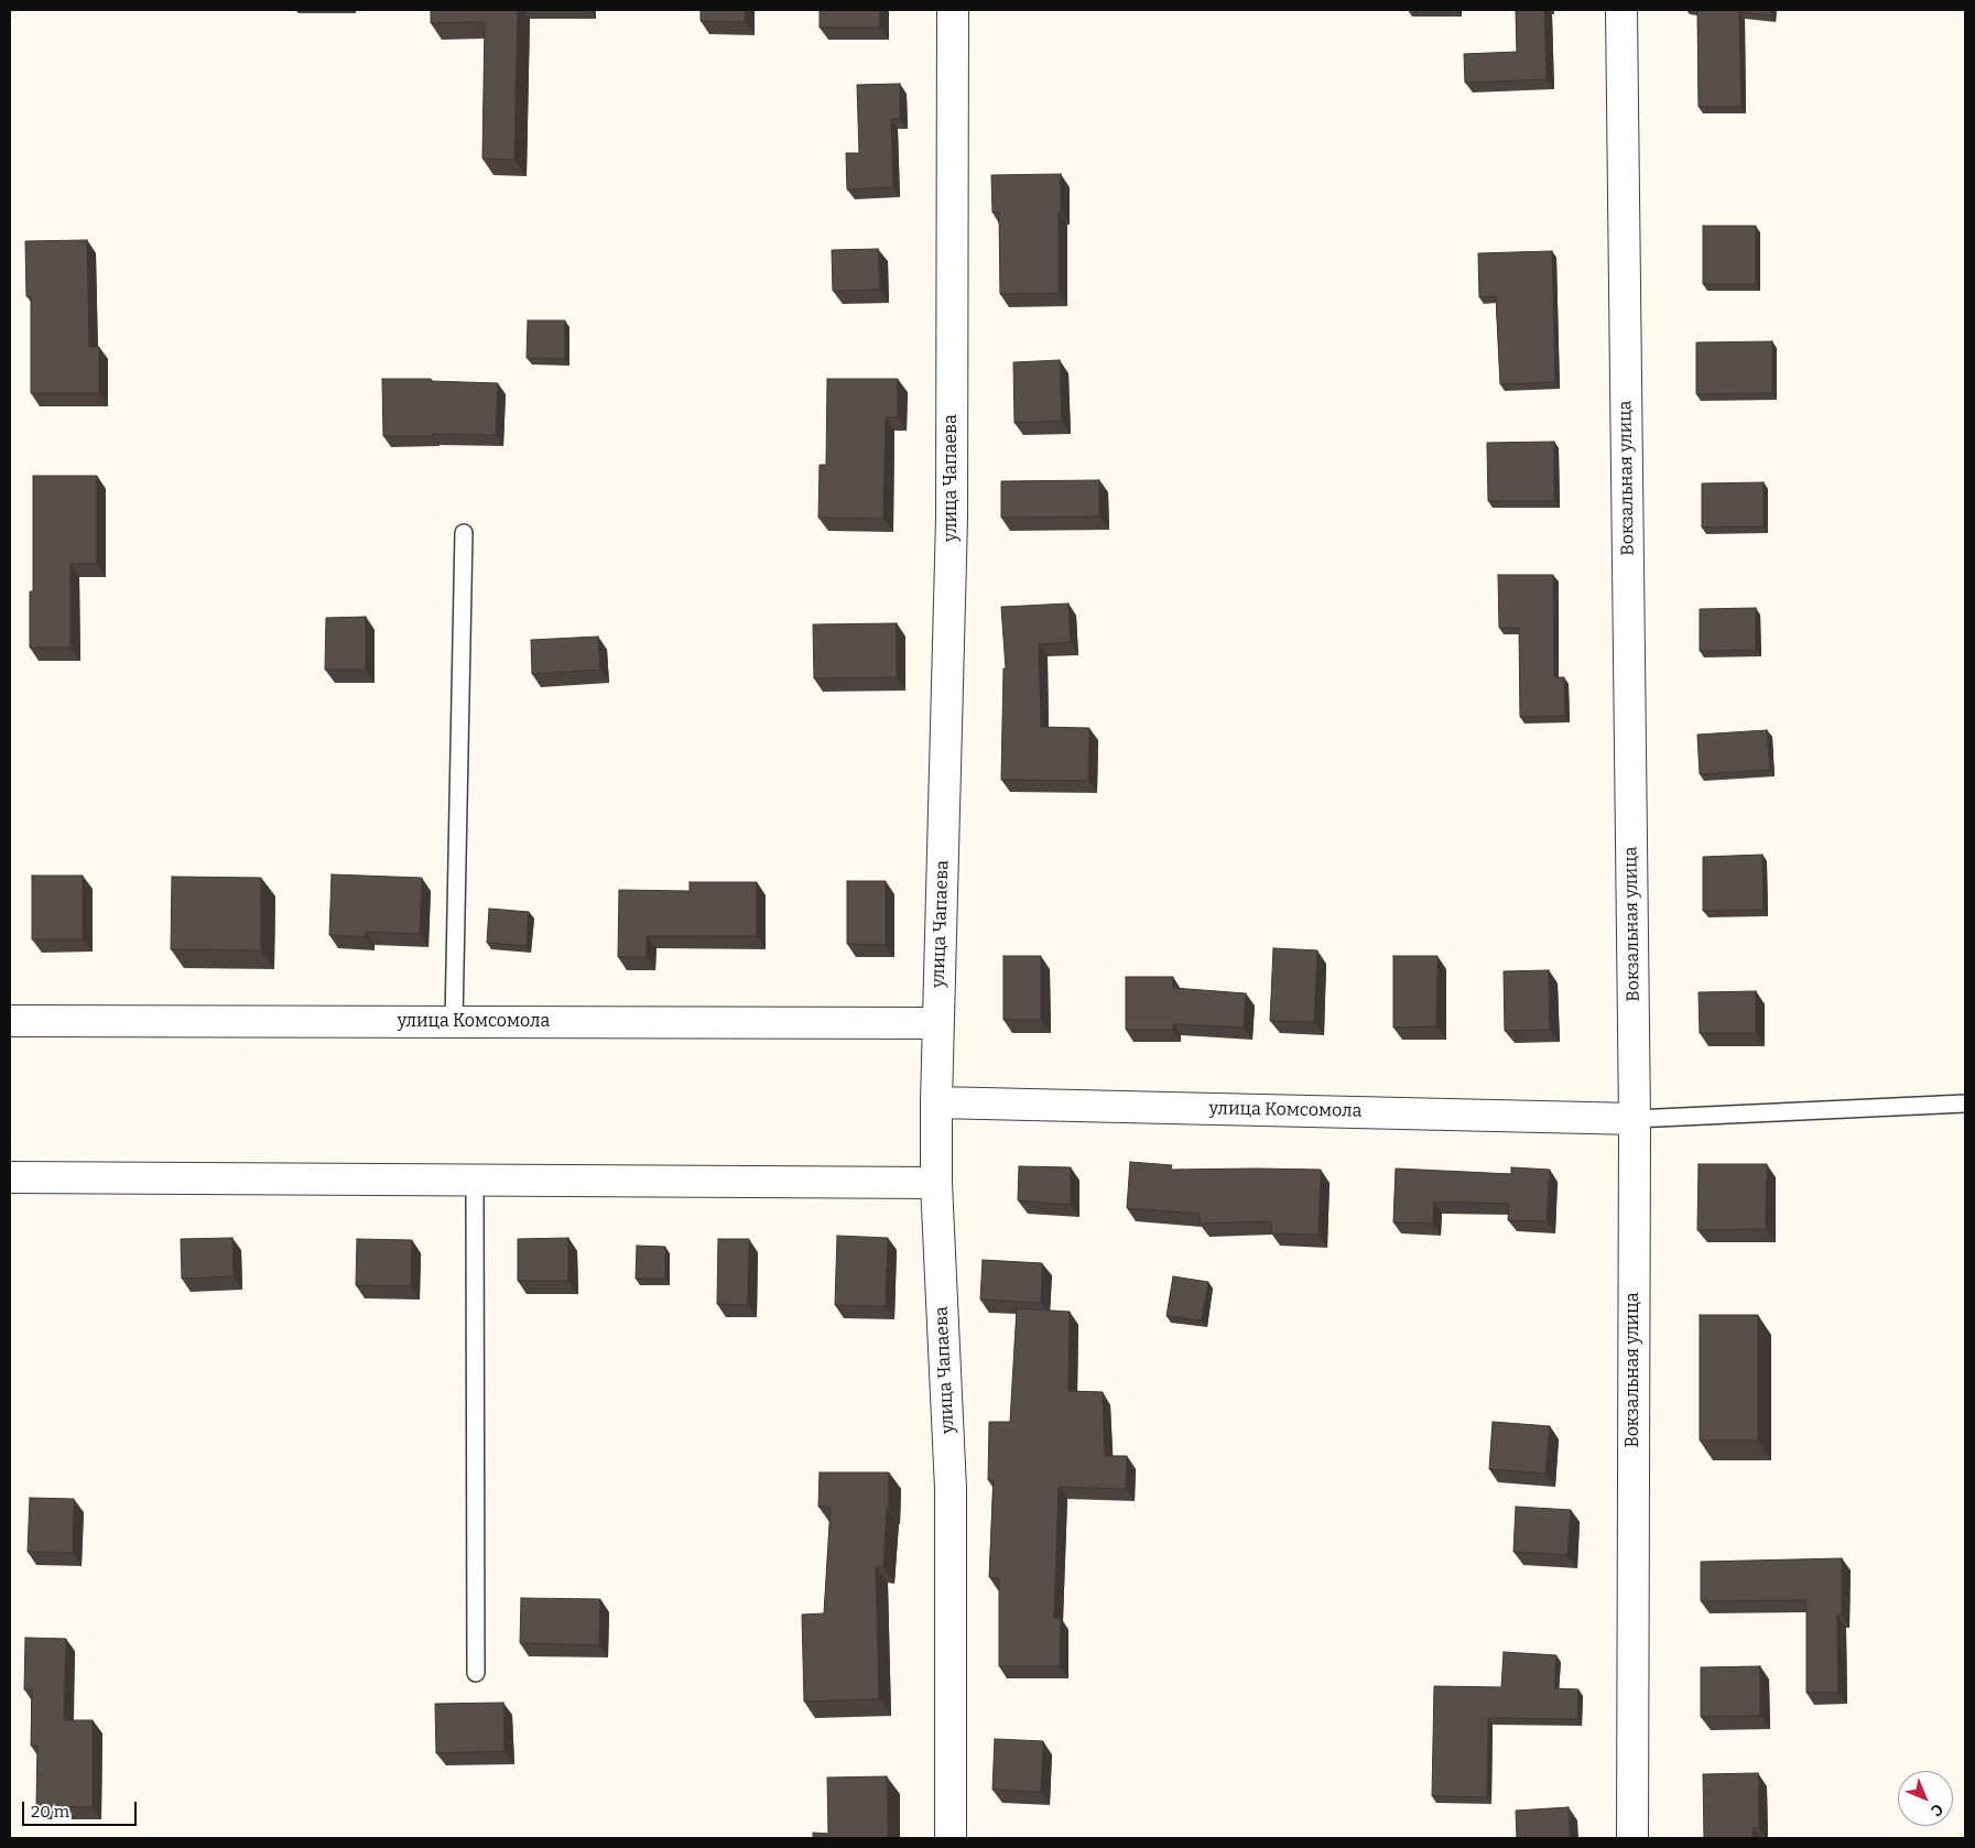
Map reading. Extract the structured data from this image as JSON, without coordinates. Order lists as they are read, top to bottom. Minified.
{"streets":{"street":["улица Чапаева","Вокзальная улица","улица Комсомола"]},"crossings":[["улица Чапаева","улица Комсомола"],["Вокзальная улица","улица Комсомола"]],"scale_bar":"20 m","north":"bottom right"}
